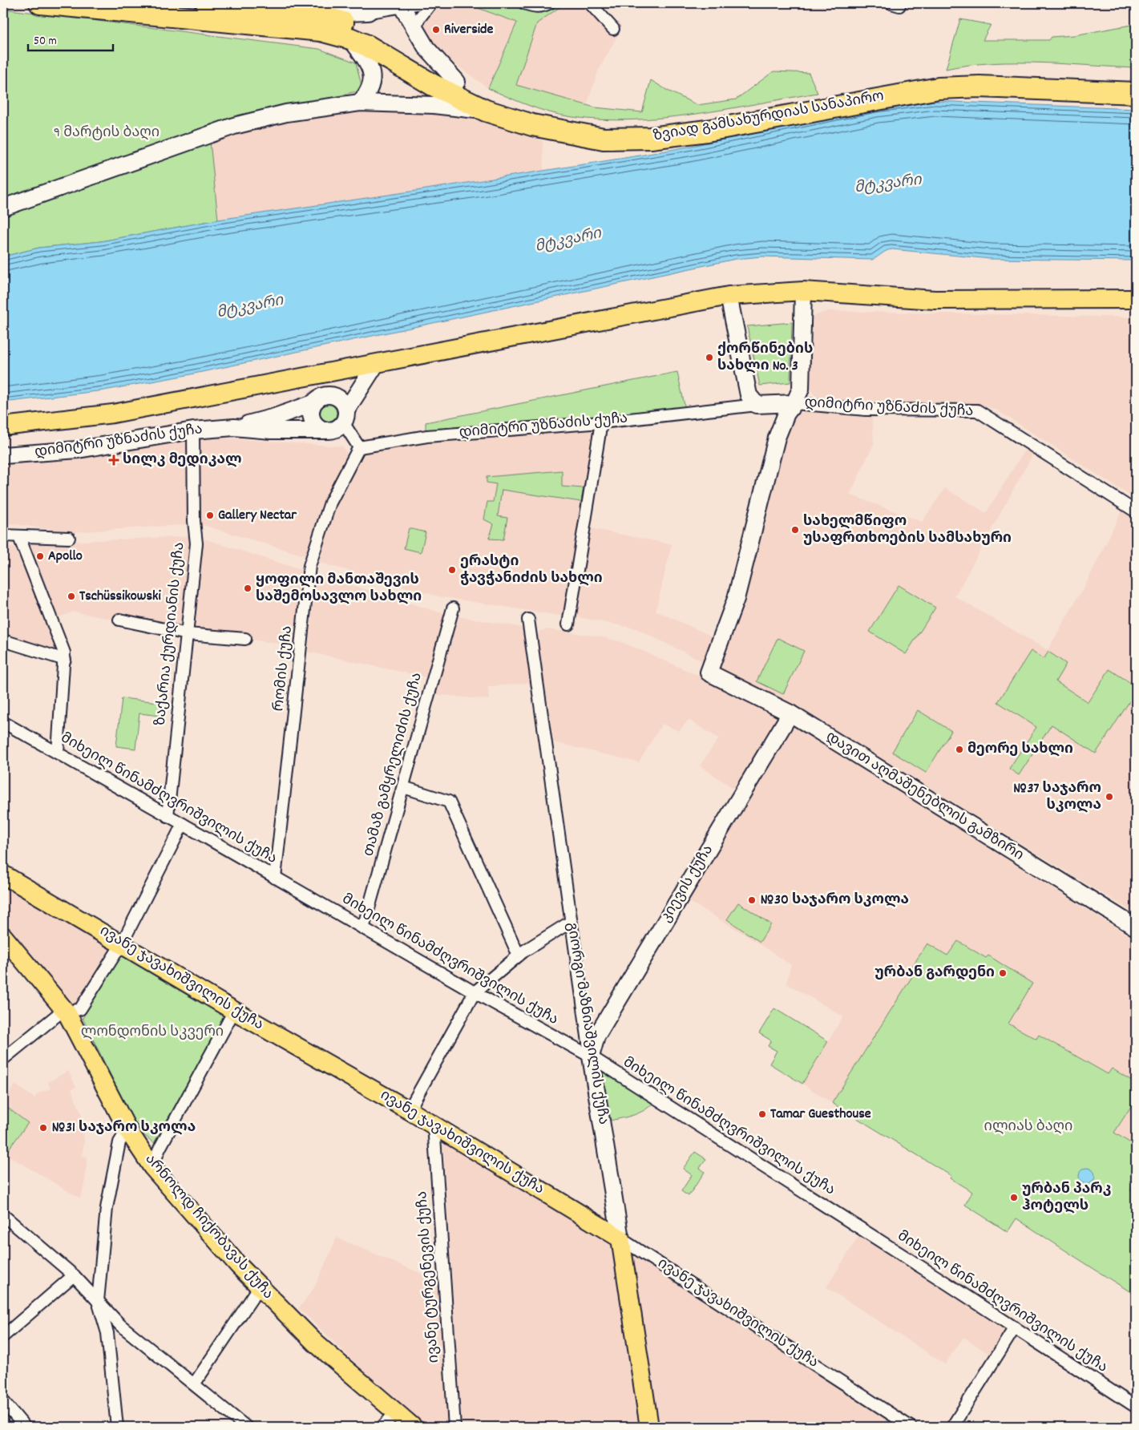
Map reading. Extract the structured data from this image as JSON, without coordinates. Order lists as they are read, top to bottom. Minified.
{"streets":{"highway":["ზვიად გამსახურდიას სანაპირო"],"main road":["დიმიტრი უზნაძის ქუჩა","დავით აღმაშენებლის გამზირი","კიევის ქუჩა","ივანე ჯავახიშვილის ქუჩა","გიორგი მაზნიაშვილის ქუჩა","არნოლდ ჩიქობავას ქუჩა"],"street":["ზაქარია ქურდიანის ქუჩა","რომის ქუჩა","თამაზ გამყრელიძის ქუჩა","მიხეილ წინამძღვრიშვილის ქუჩა","ივანე ტურგენევის ქუჩა"]},"crossings":[["დიმიტრი უზნაძის ქუჩა","ზაქარია ქურდიანის ქუჩა"],["დიმიტრი უზნაძის ქუჩა","რომის ქუჩა"],["ზაქარია ქურდიანის ქუჩა","მიხეილ წინამძღვრიშვილის ქუჩა"],["რომის ქუჩა","მიხეილ წინამძღვრიშვილის ქუჩა"],["თამაზ გამყრელიძის ქუჩა","მიხეილ წინამძღვრიშვილის ქუჩა"],["დავით აღმაშენებლის გამზირი","კიევის ქუჩა"],["მიხეილ წინამძღვრიშვილის ქუჩა","კიევის ქუჩა"],["მიხეილ წინამძღვრიშვილის ქუჩა","გიორგი მაზნიაშვილის ქუჩა"],["კიევის ქუჩა","გიორგი მაზნიაშვილის ქუჩა"],["ივანე ჯავახიშვილის ქუჩა","გიორგი მაზნიაშვილის ქუჩა"],["ივანე ჯავახიშვილის ქუჩა","ივანე ტურგენევის ქუჩა"]],"water":["მტკვარი"],"parks":["9 მარტის ბაღი","ლონდონის სკვერი","ილიას ბაღი"],"places":{"other":["Riverside","ქორწინების სახლი No. 3","Gallery Nectar","სახელმწიფო უსაფრთხოების სამსახური","Apollo","ერასტი ჭავჭანიძის სახლი","ყოფილი მანთაშევის საშემოსავლო სახლი","Tschüssikowski","მეორე სახლი","№37 საჯარო სკოლა","№30 საჯარო სკოლა","ურბან გარდენი","Tamar Guesthouse","№31 საჯარო სკოლა","ურბან პარკ ჰოტელს"],"health":["სილკ მედიკალ"]},"scale_bar":"50 m"}
